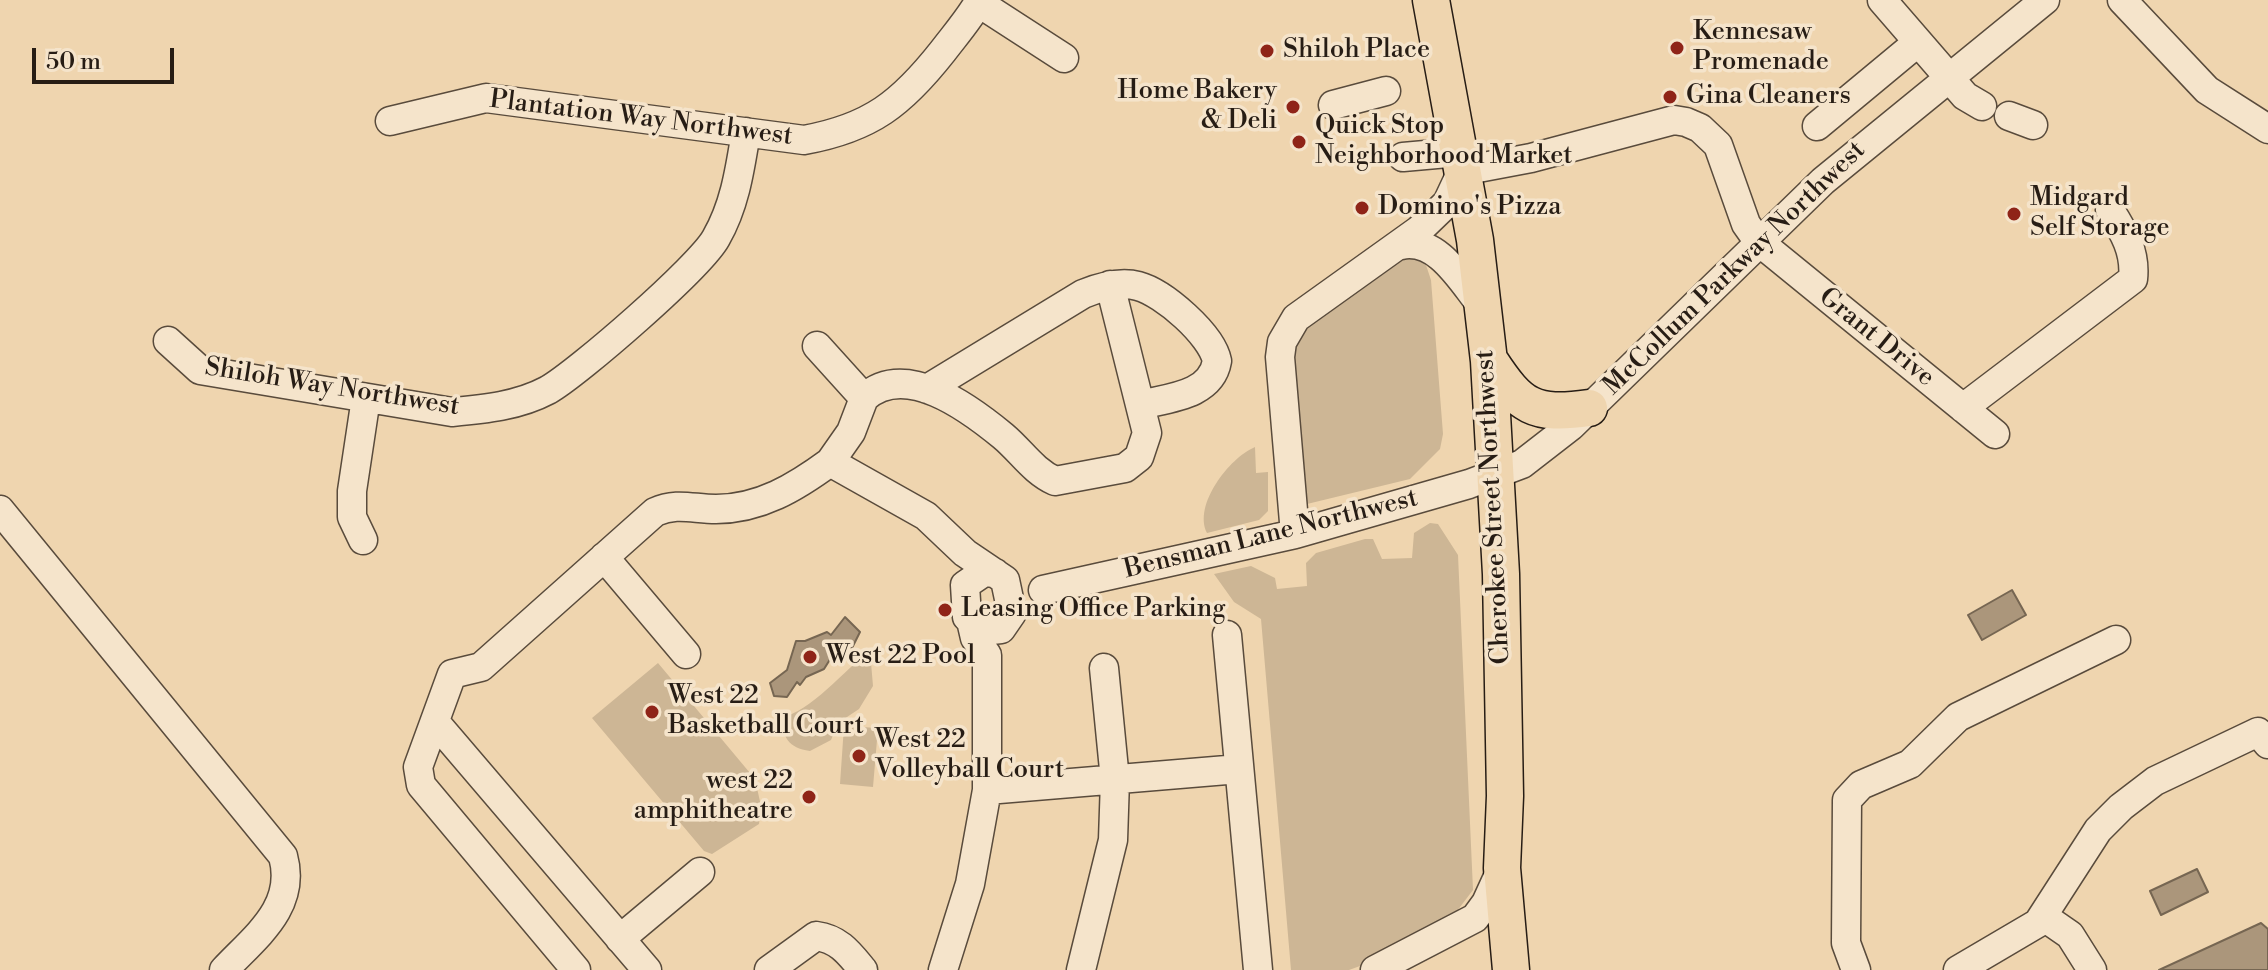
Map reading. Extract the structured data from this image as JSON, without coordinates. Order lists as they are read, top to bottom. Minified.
{"streets":{"main road":["Cherokee Street Northwest"],"street":["Plantation Way Northwest","McCollum Parkway Northwest","Grant Drive","Shiloh Way Northwest","Bensman Lane Northwest"]},"crossings":[["Plantation Way Northwest","Shiloh Way Northwest"],["McCollum Parkway Northwest","Grant Drive"],["McCollum Parkway Northwest","Cherokee Street Northwest"],["McCollum Parkway Northwest","Bensman Lane Northwest"],["Cherokee Street Northwest","Bensman Lane Northwest"]],"places":["Kennesaw Promenade","Shiloh Place","Gina Cleaners","Home Bakery & Deli","Quick Stop Neighborhood Market","Domino's Pizza","Midgard Self Storage","Leasing Office Parking","West 22 Pool","West 22 Basketball Court","West 22 Volleyball Court","west 22 amphitheatre"],"scale_bar":"50 m"}
